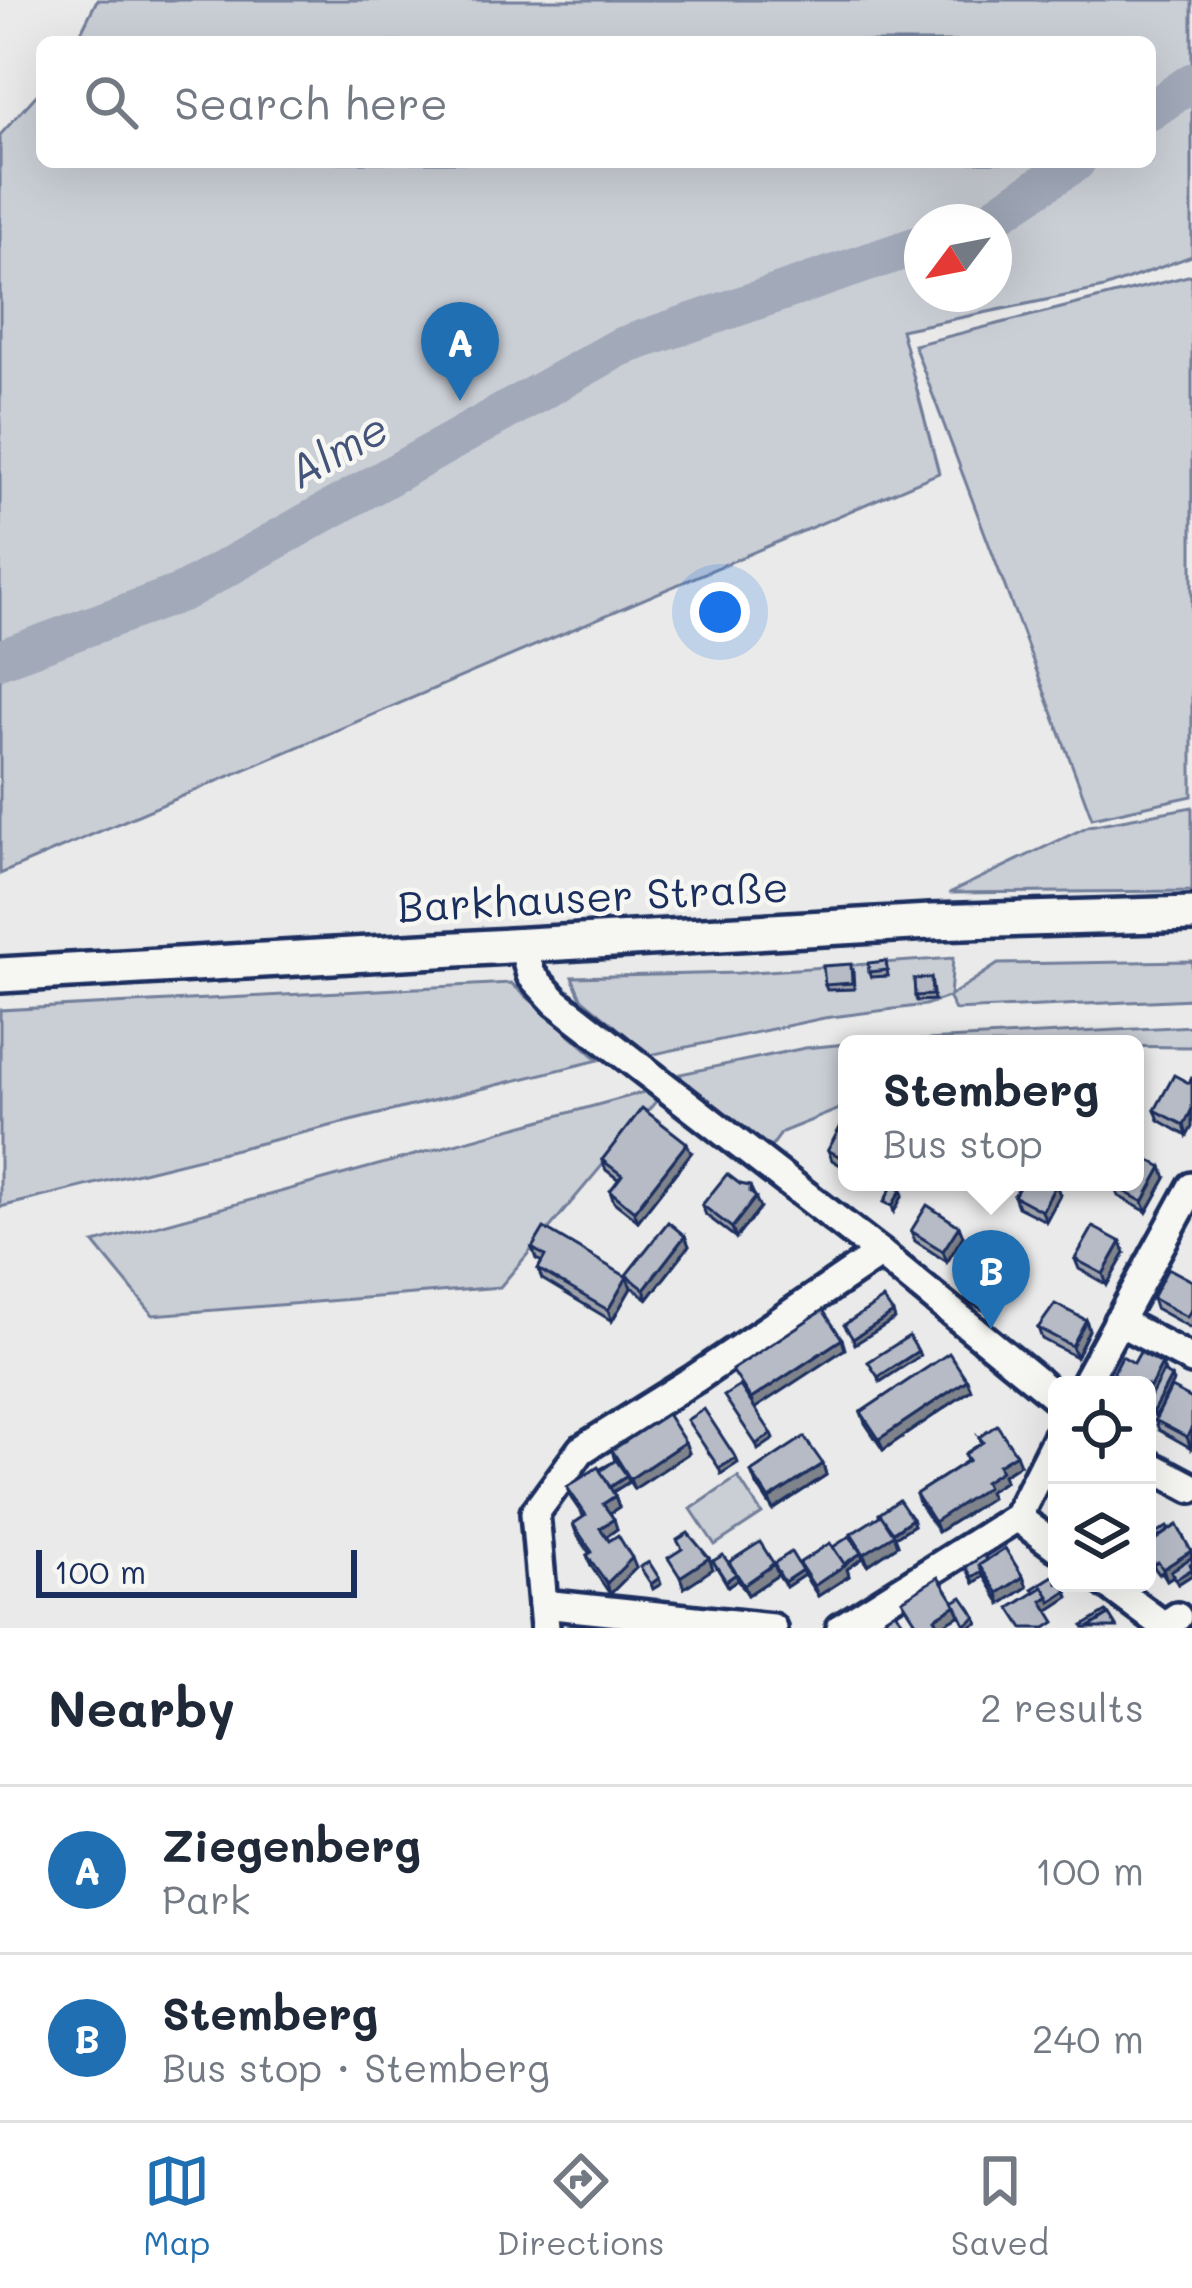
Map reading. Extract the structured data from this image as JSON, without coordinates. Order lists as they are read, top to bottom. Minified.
{"streets":{"street":["Barkhauser Straße"]},"water":["Alme"],"scale_bar":"100 m","north":"bottom left","page":{"search":"Search here","pins":["A","B"],"popup":["Stemberg","Bus stop"],"scale":"100 m","heading":["Nearby","2 results"],"list":[{"mark":"A","name":"Ziegenberg","note":"Park","value":"100 m"},{"mark":"B","name":"Stemberg","note":"Bus stop · Stemberg","value":"240 m"}],"nav":["Map","Directions","Saved"]}}
